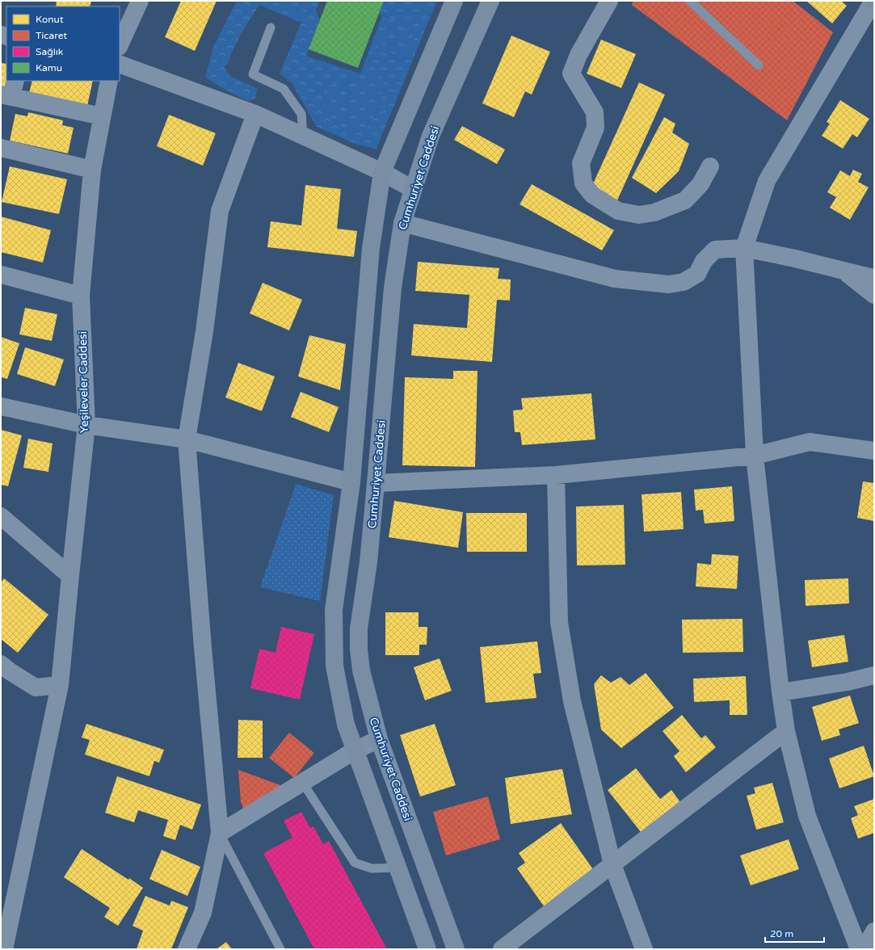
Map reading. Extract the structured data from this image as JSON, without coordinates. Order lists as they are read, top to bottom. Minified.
{"streets":{"main road":["Cumhuriyet Caddesi"],"street":["Yeşileveler Caddesi"]},"legend":["Konut","Ticaret","Sağlık","Kamu"],"scale_bar":"20 m"}
